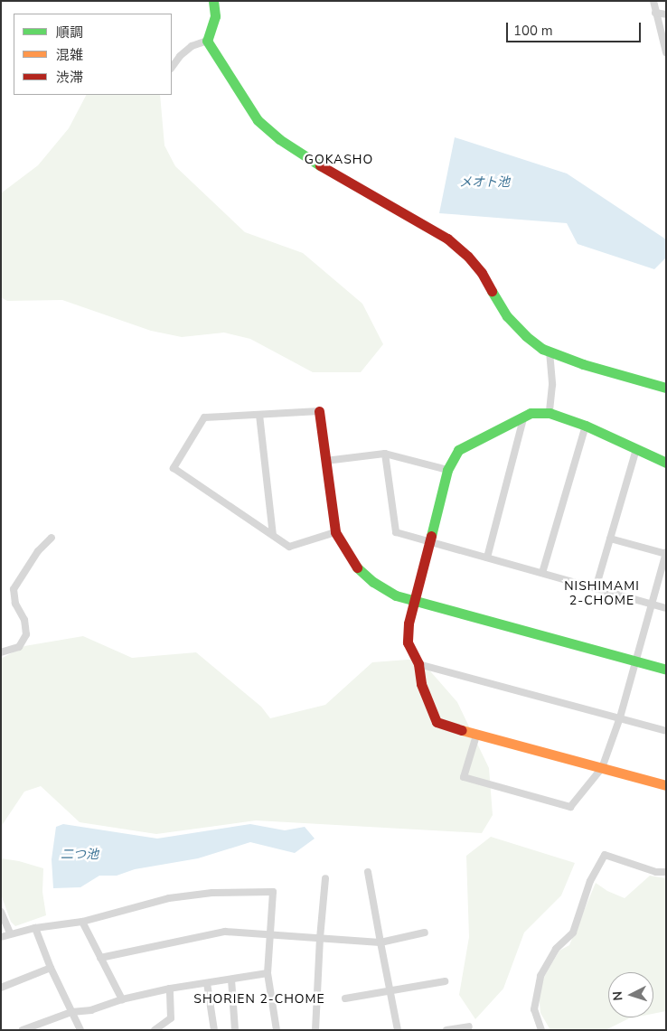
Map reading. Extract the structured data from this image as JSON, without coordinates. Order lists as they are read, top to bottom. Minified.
{"districts":["GOKASHO","NISHIMAMI 2-CHOME","SHORIEN 2-CHOME"],"water":["メオト池","二つ池"],"legend":["順調","混雑","渋滞"],"scale_bar":"100 m","north":"left"}
